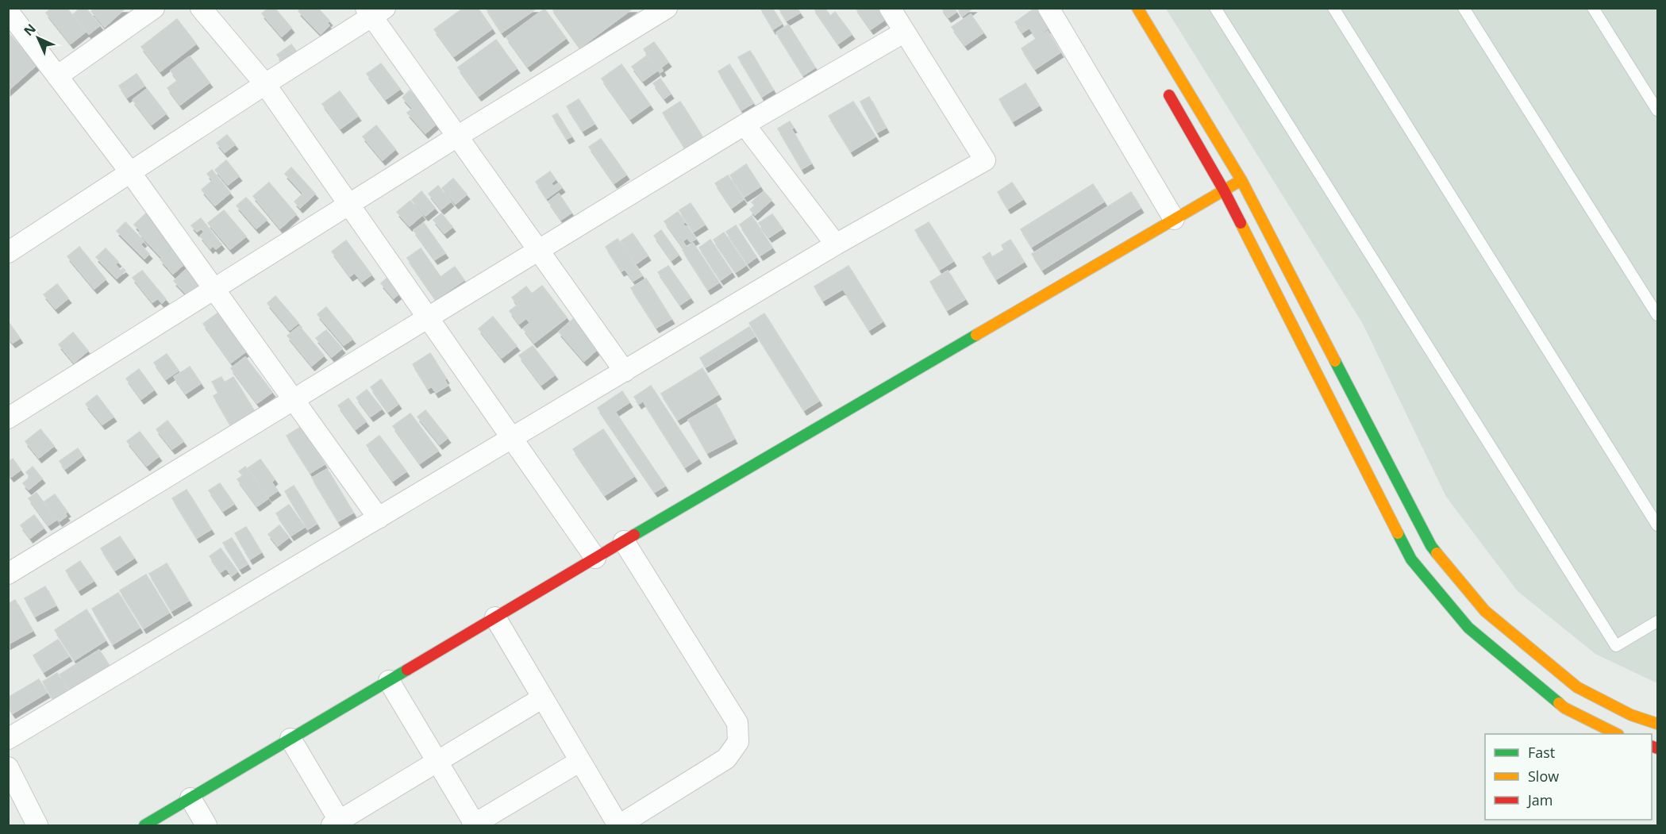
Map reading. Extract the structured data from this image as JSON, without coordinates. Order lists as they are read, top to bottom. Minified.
{"legend":["Fast","Slow","Jam"],"north":"top left"}
